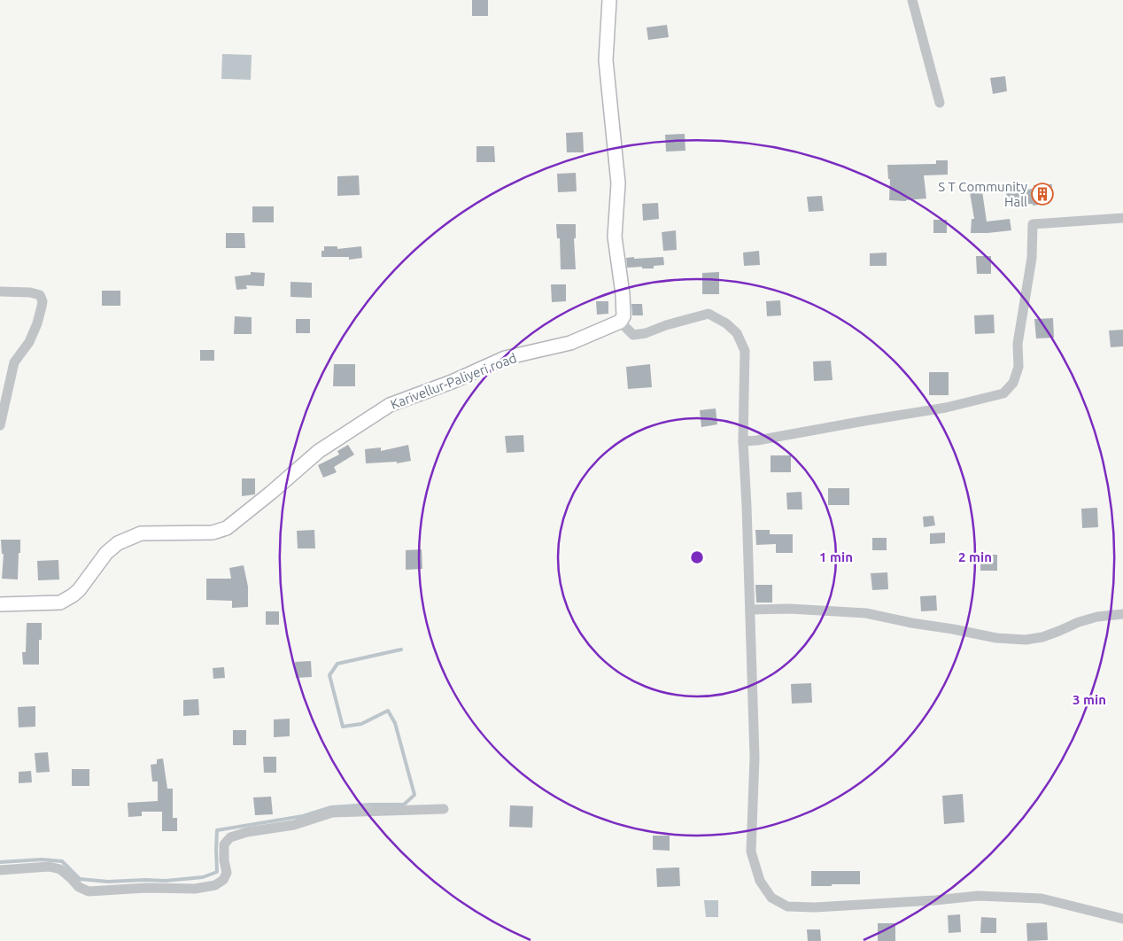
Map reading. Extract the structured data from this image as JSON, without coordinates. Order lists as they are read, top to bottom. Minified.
{"streets":{"main road":["Karivellur-Paliyeri road"]},"places":{"building":["S T Community Hall"]},"rings":["1 min","2 min","3 min"]}
